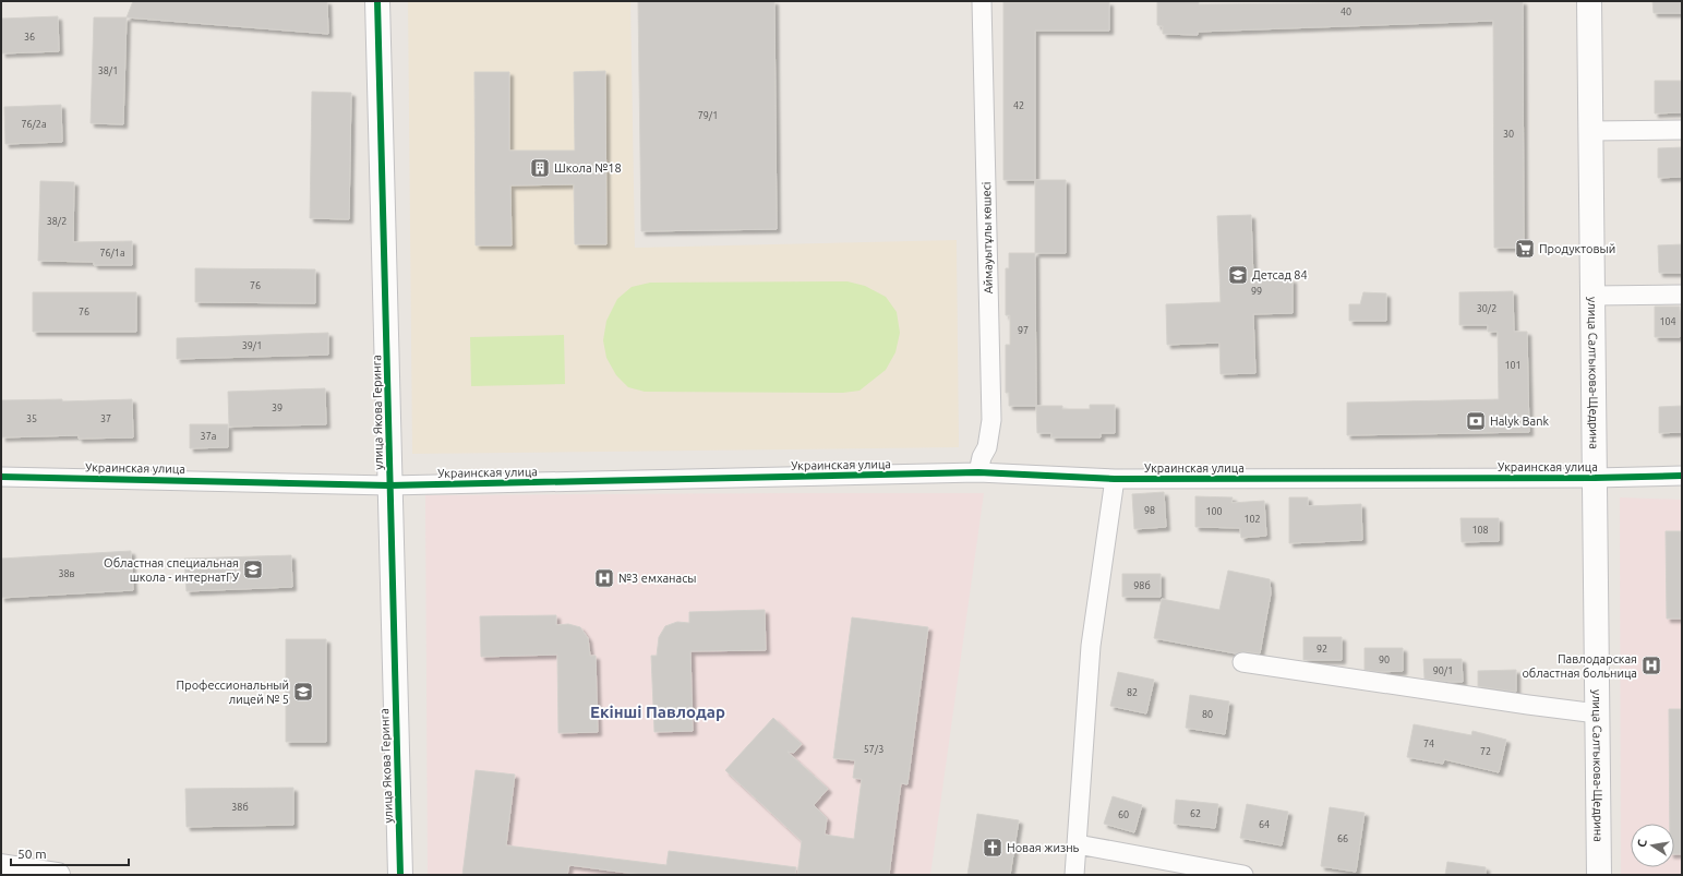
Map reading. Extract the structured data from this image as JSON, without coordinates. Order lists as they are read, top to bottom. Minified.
{"streets":{"street":["Аймауытұлы көшесі","улица Салтыкова-Щедрина","улица Якова Геринга","Украинская улица"]},"crossings":[["Аймауытұлы көшесі","Украинская улица"],["улица Салтыкова-Щедрина","Украинская улица"],["улица Якова Геринга","Украинская улица"]],"districts":["Екінші Павлодар"],"places":{"building":["Школа №18"],"supermarket":["Продуктовый"],"school or university":["Детсад 84","Областная специальная школа - интернатГУ","Профессиональный лицей № 5"],"bank":["Halyk Bank"],"hospital":["№3 емханасы","Павлодарская областная больница"],"church":["Новая жизнь"]},"house_numbers":["40","36","38/1","42","79/1","76/2а","30","38/2","76/1а","76","99","30/2","76","104","97","39/1","101","39","35","37","37а","98","100","102","108","38в","98б","92","90","90/1","82","80","74","57/3","72","38б","62","60","64","66"],"scale_bar":"50 m","north":"left"}
